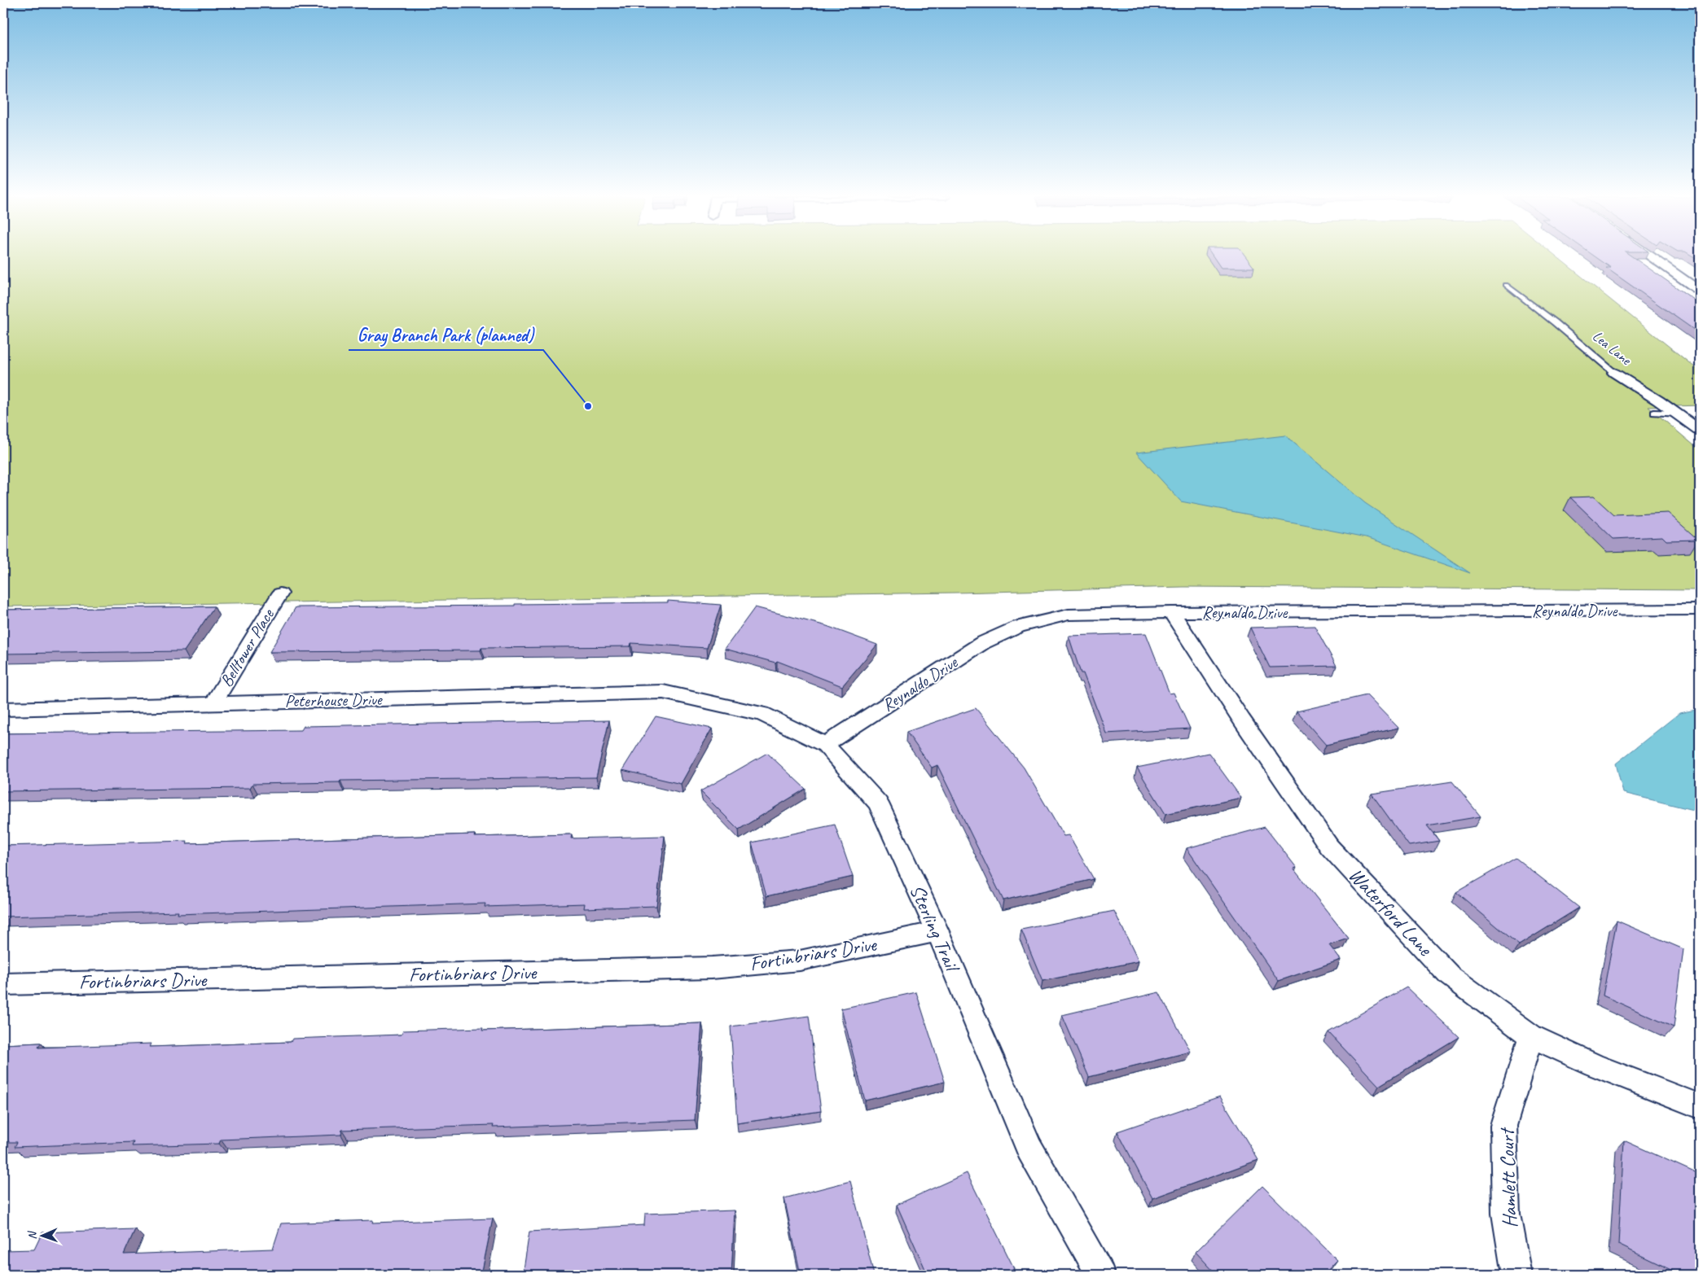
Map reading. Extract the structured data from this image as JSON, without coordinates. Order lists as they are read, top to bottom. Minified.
{"streets":{"street":["Lea Lane","Reynaldo Drive","Belltower Place","Peterhouse Drive","Waterford Lane","Sterling Trail","Fortinbriars Drive","Hamlett Court"]},"crossings":[["Reynaldo Drive","Waterford Lane"],["Reynaldo Drive","Sterling Trail"],["Belltower Place","Peterhouse Drive"],["Peterhouse Drive","Sterling Trail"],["Waterford Lane","Hamlett Court"],["Sterling Trail","Fortinbriars Drive"]],"places":["Gray Branch Park (planned)"],"north":"left"}
